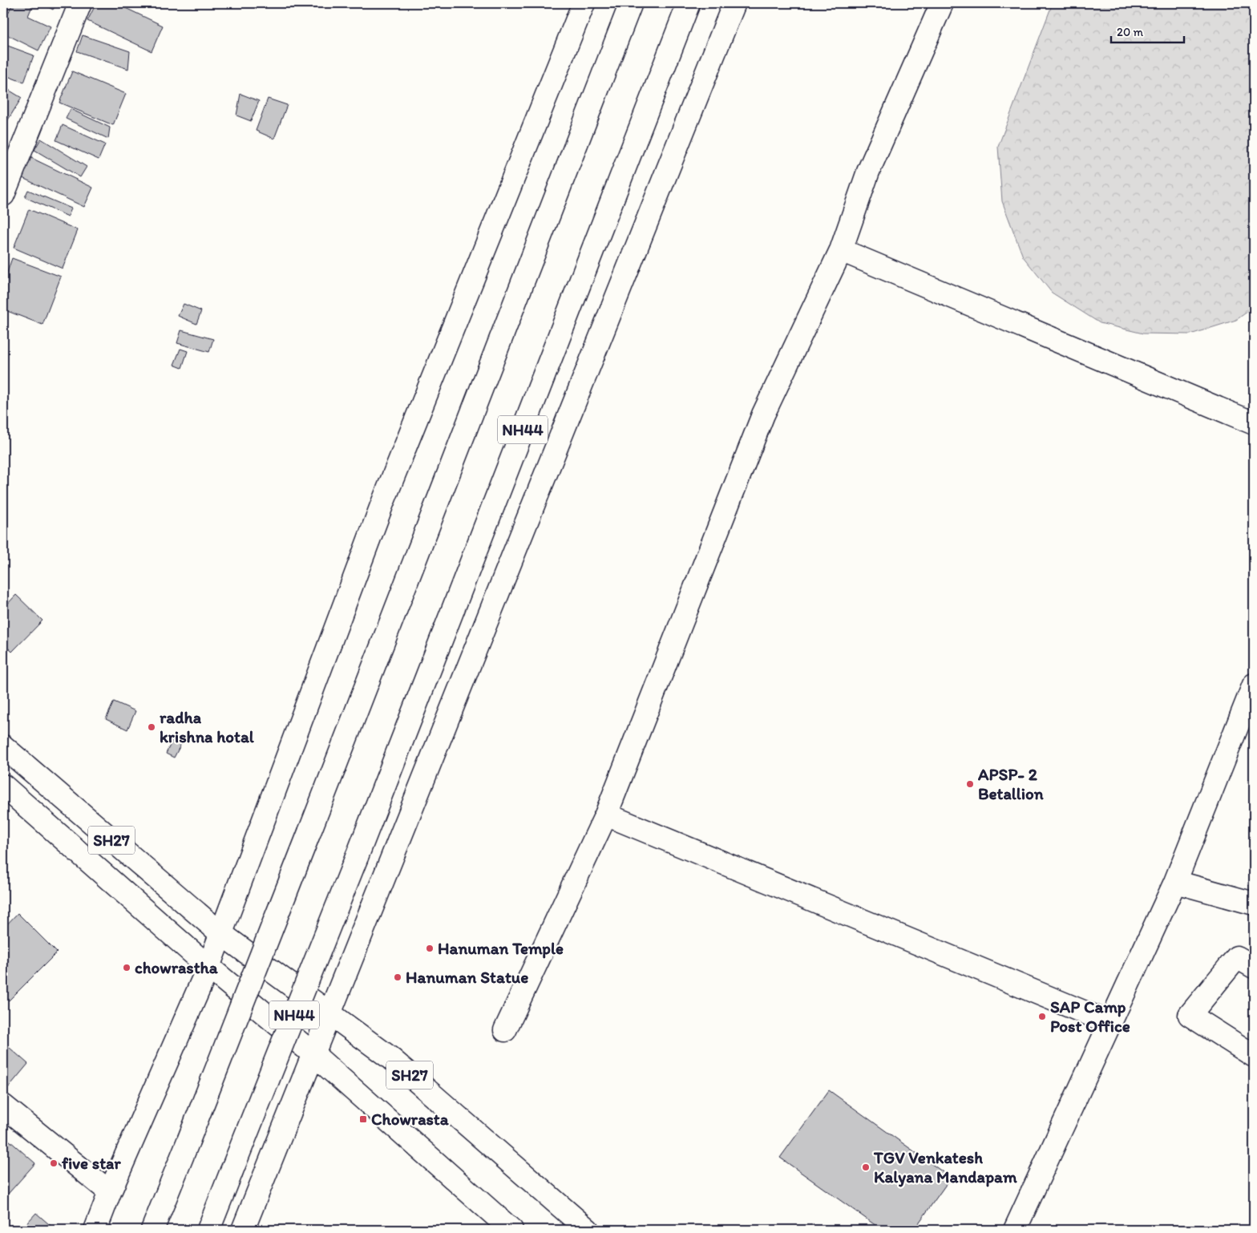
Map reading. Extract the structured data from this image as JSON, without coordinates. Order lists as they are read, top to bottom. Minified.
{"streets":{"main road":["NH44","SH27"]},"places":{"other":["radha krishna hotal","APSP- 2 Betallion","Hanuman Temple","chowrastha","Hanuman Statue","SAP Camp Post Office","five star","TGV Venkatesh Kalyana Mandapam"],"transit":["Chowrasta"]},"scale_bar":"20 m"}
